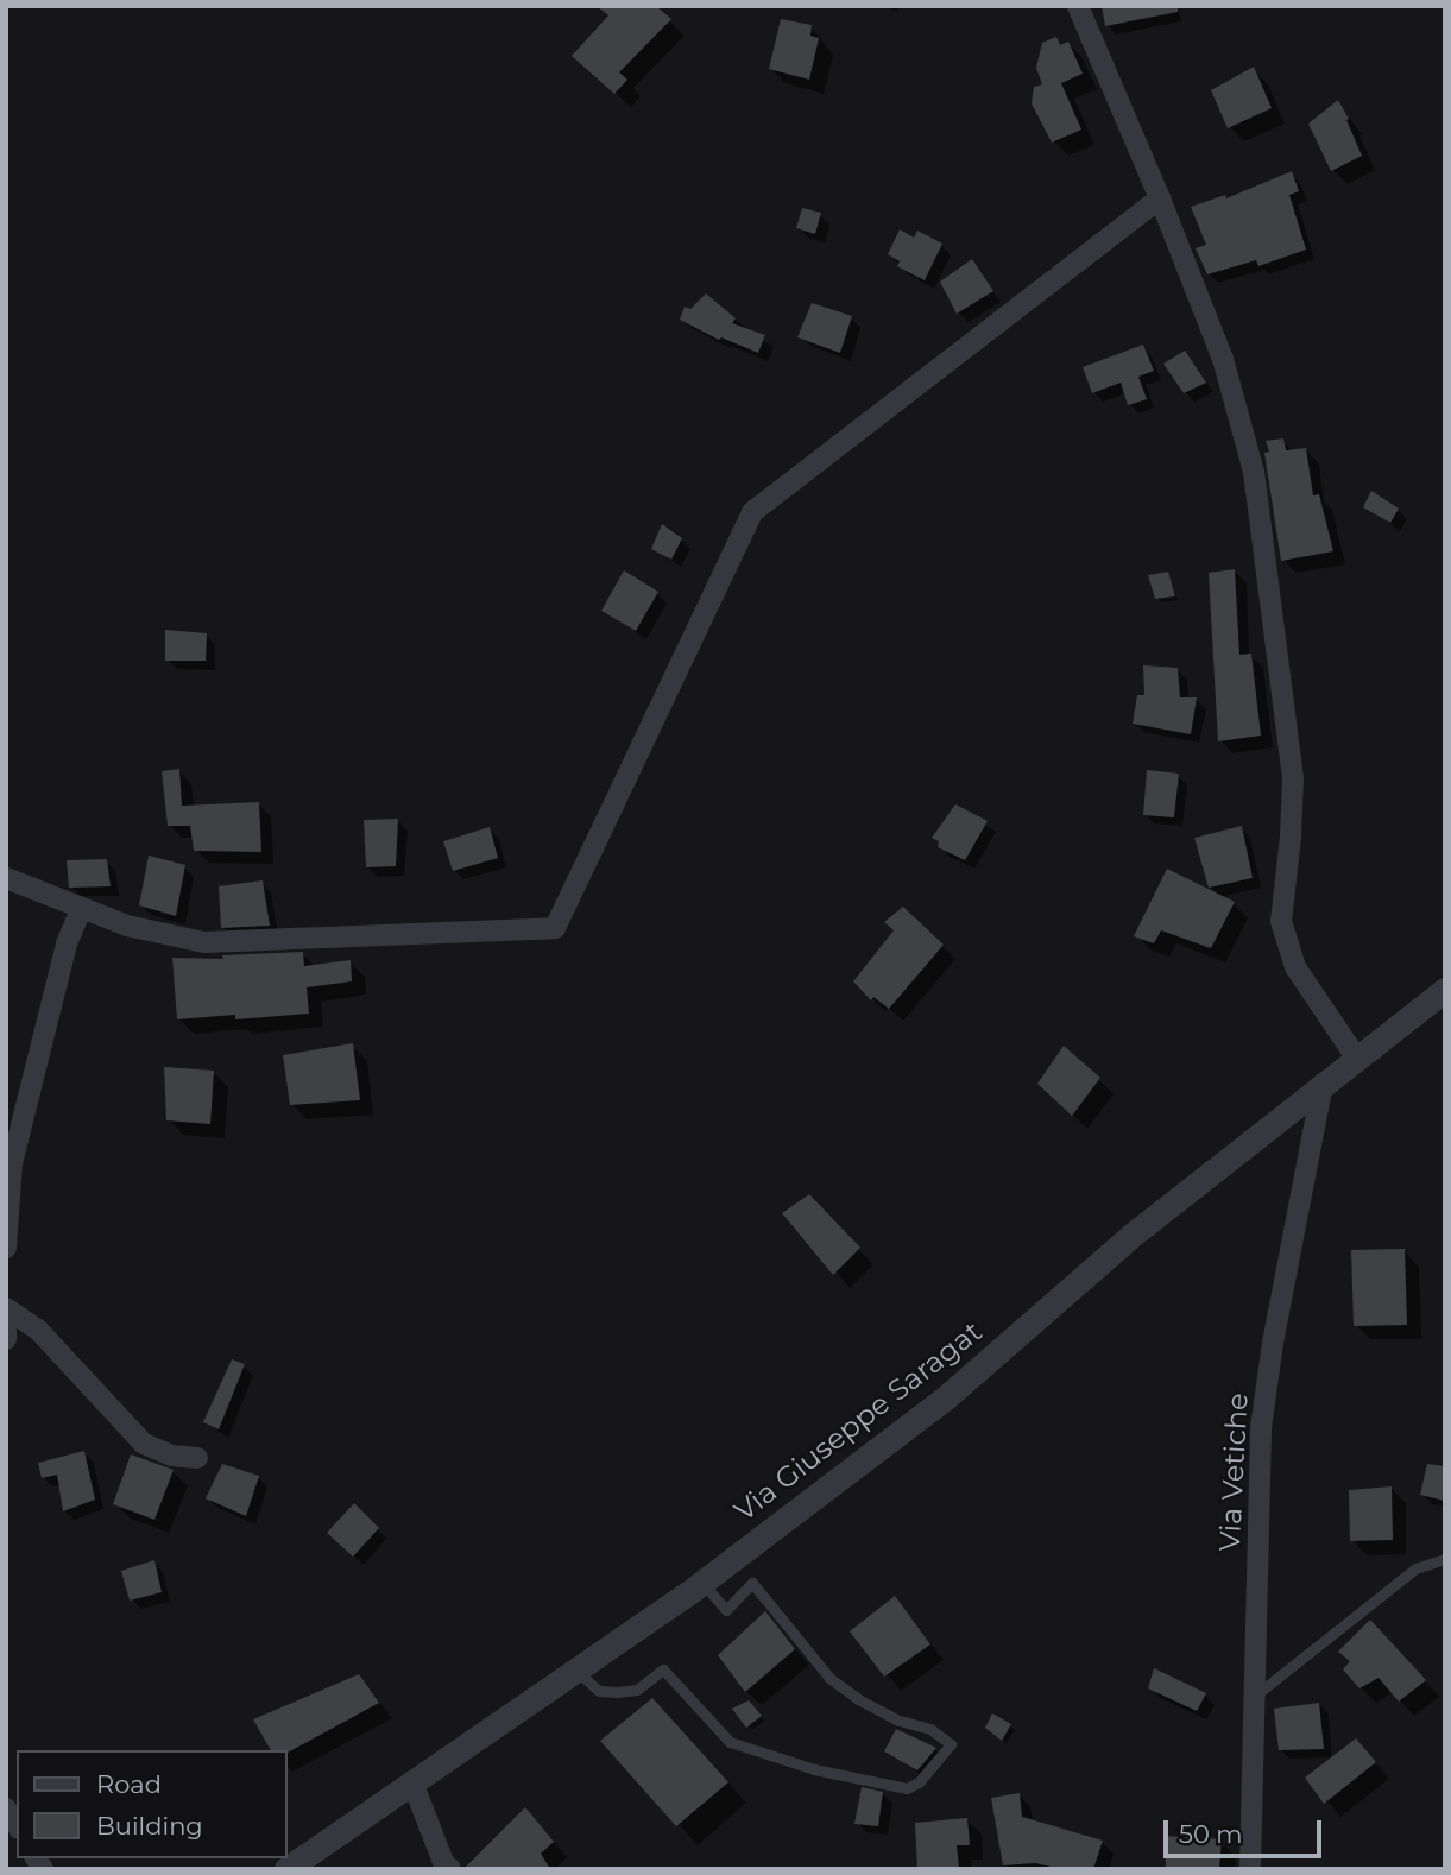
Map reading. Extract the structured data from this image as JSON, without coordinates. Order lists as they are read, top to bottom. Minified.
{"streets":{"street":["Via Giuseppe Saragat","Via Vetiche"]},"crossings":[["Via Giuseppe Saragat","Via Vetiche"]],"legend":["Road","Building"],"scale_bar":"50 m"}
